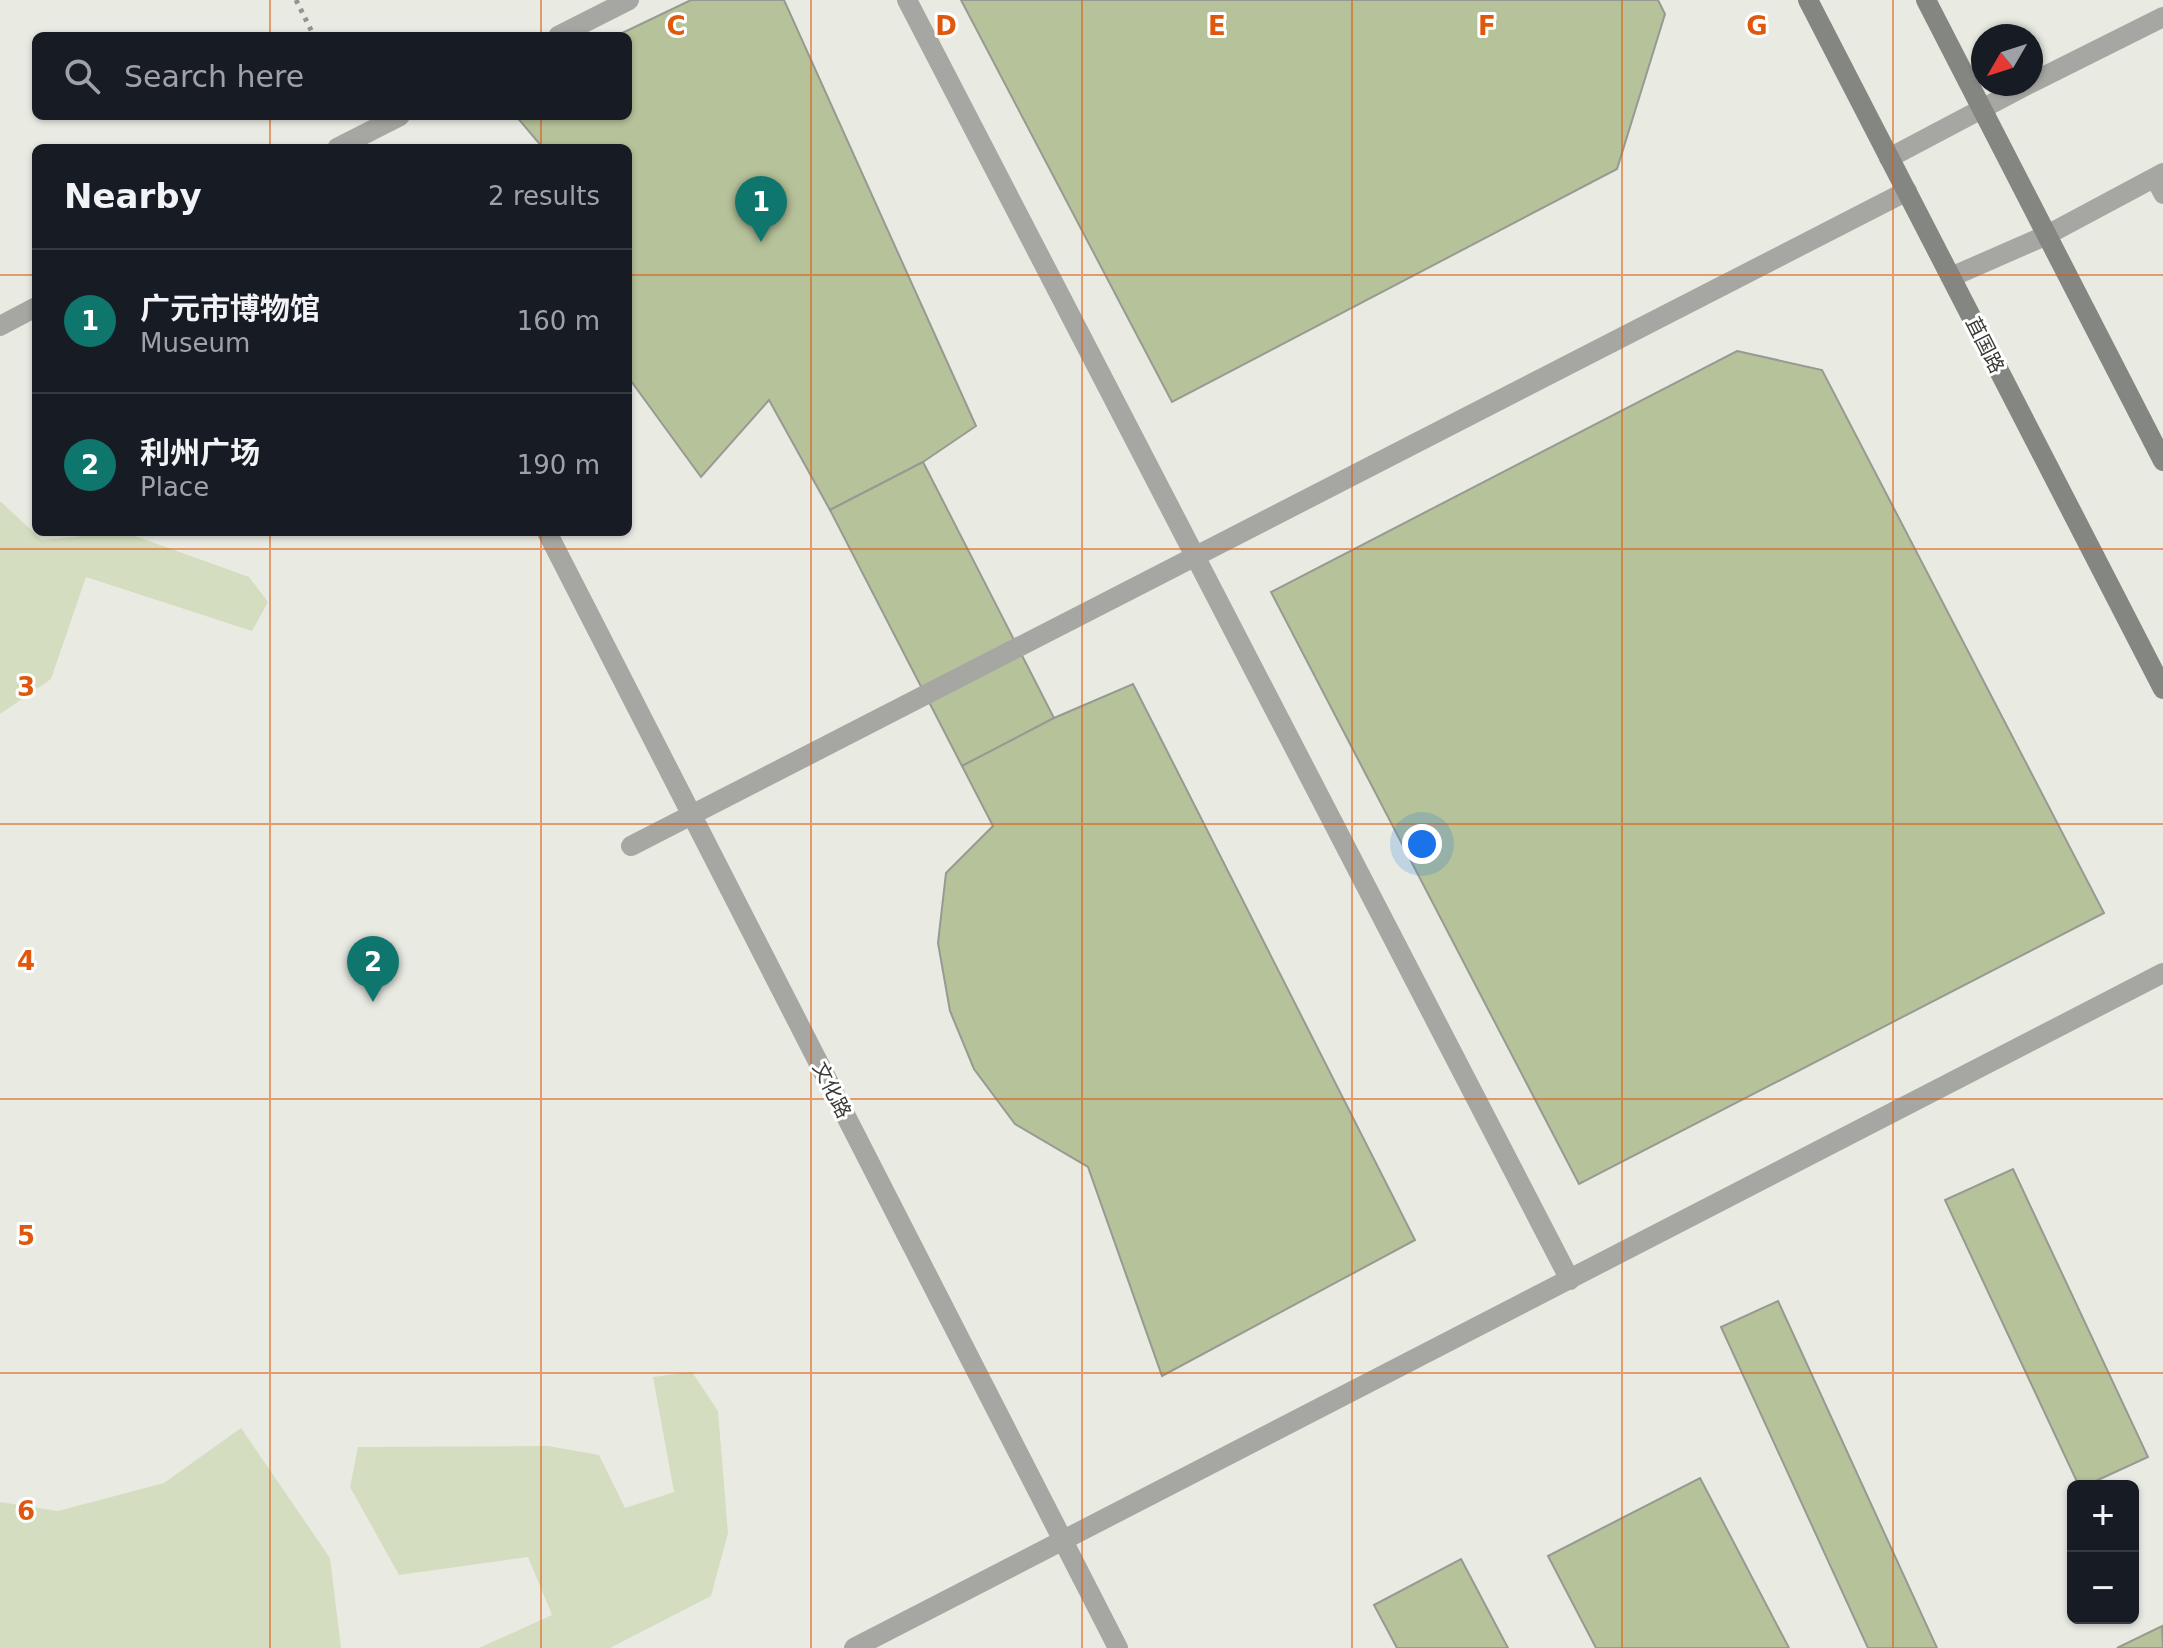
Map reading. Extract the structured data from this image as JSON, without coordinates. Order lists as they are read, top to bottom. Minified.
{"streets":{"main road":["苴国路"],"street":["文化路"]},"north":"bottom left","page":{"search":"Search here","heading":["Nearby","2 results"],"pins":["1","2"],"list":[{"mark":"1","name":"广元市博物馆","note":"Museum","value":"160 m"},{"mark":"2","name":"利州广场","note":"Place","value":"190 m"}],"map_buttons":["+","−"]},"grid":{"columns":["C","D","E","F","G"],"rows":["3","4","5","6"]}}
